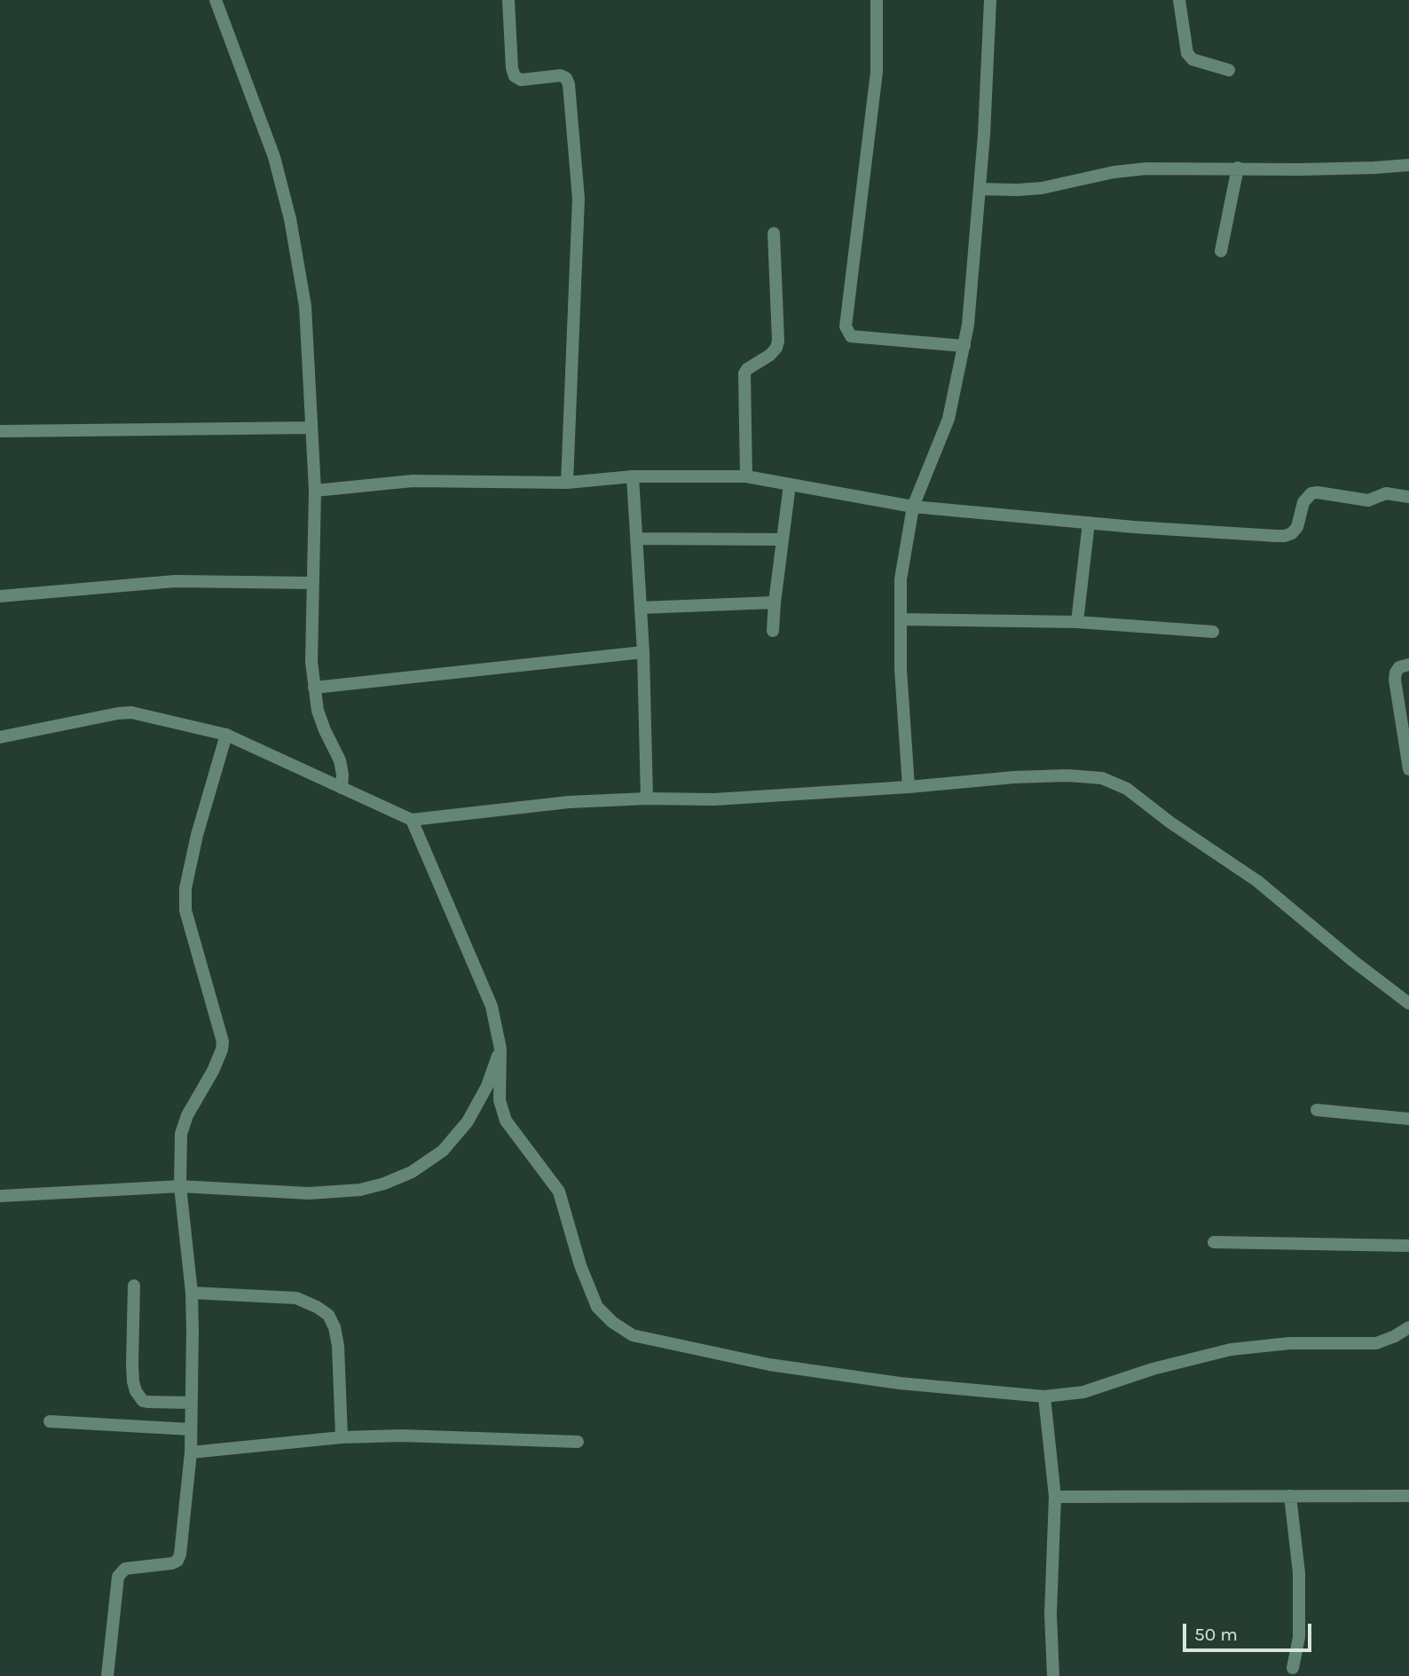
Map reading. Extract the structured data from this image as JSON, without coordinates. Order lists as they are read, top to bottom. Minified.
{"scale_bar":"50 m"}
